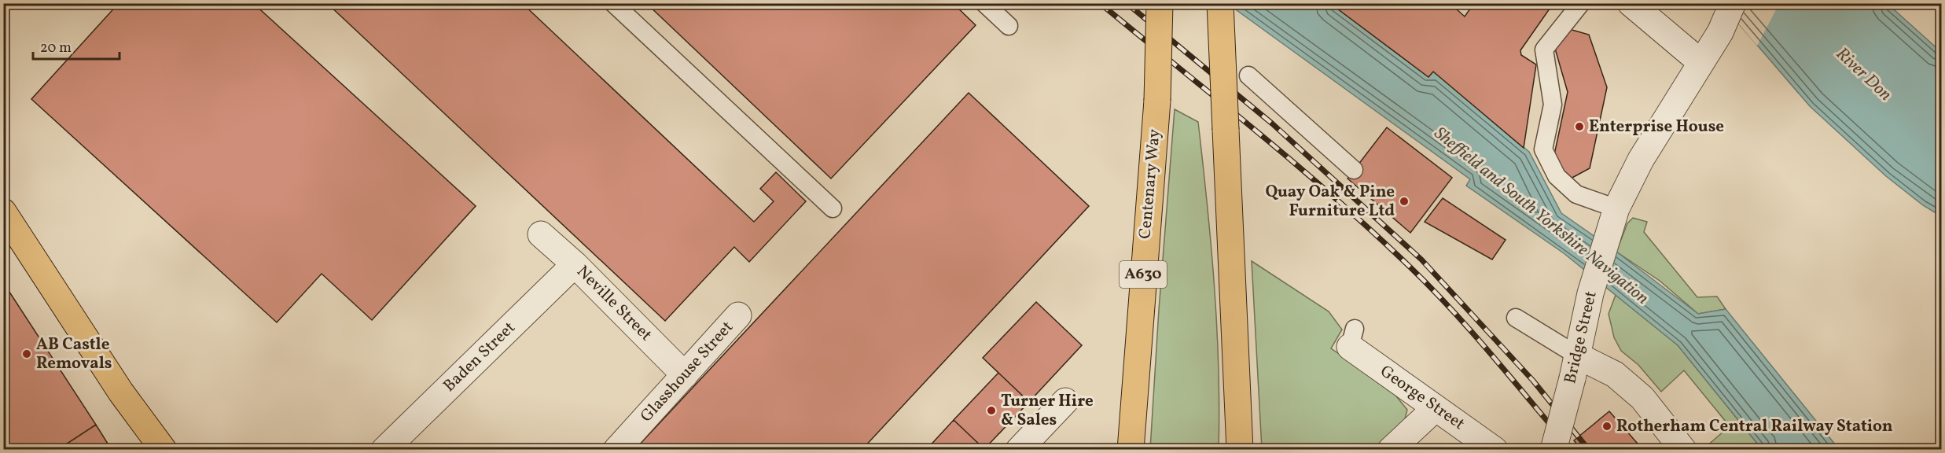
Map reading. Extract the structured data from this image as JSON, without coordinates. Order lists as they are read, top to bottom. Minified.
{"streets":{"main road":["Centenary Way","A630"],"street":["Neville Street","Bridge Street","Baden Street","Glasshouse Street","George Street"]},"crossings":[["Neville Street","Baden Street"],["Neville Street","Glasshouse Street"]],"water":["River Don","Sheffield and South Yorkshire Navigation"],"places":["Enterprise House","Quay Oak & Pine Furniture Ltd","AB Castle Removals","Turner Hire & Sales","Rotherham Central Railway Station"],"scale_bar":"20 m"}
